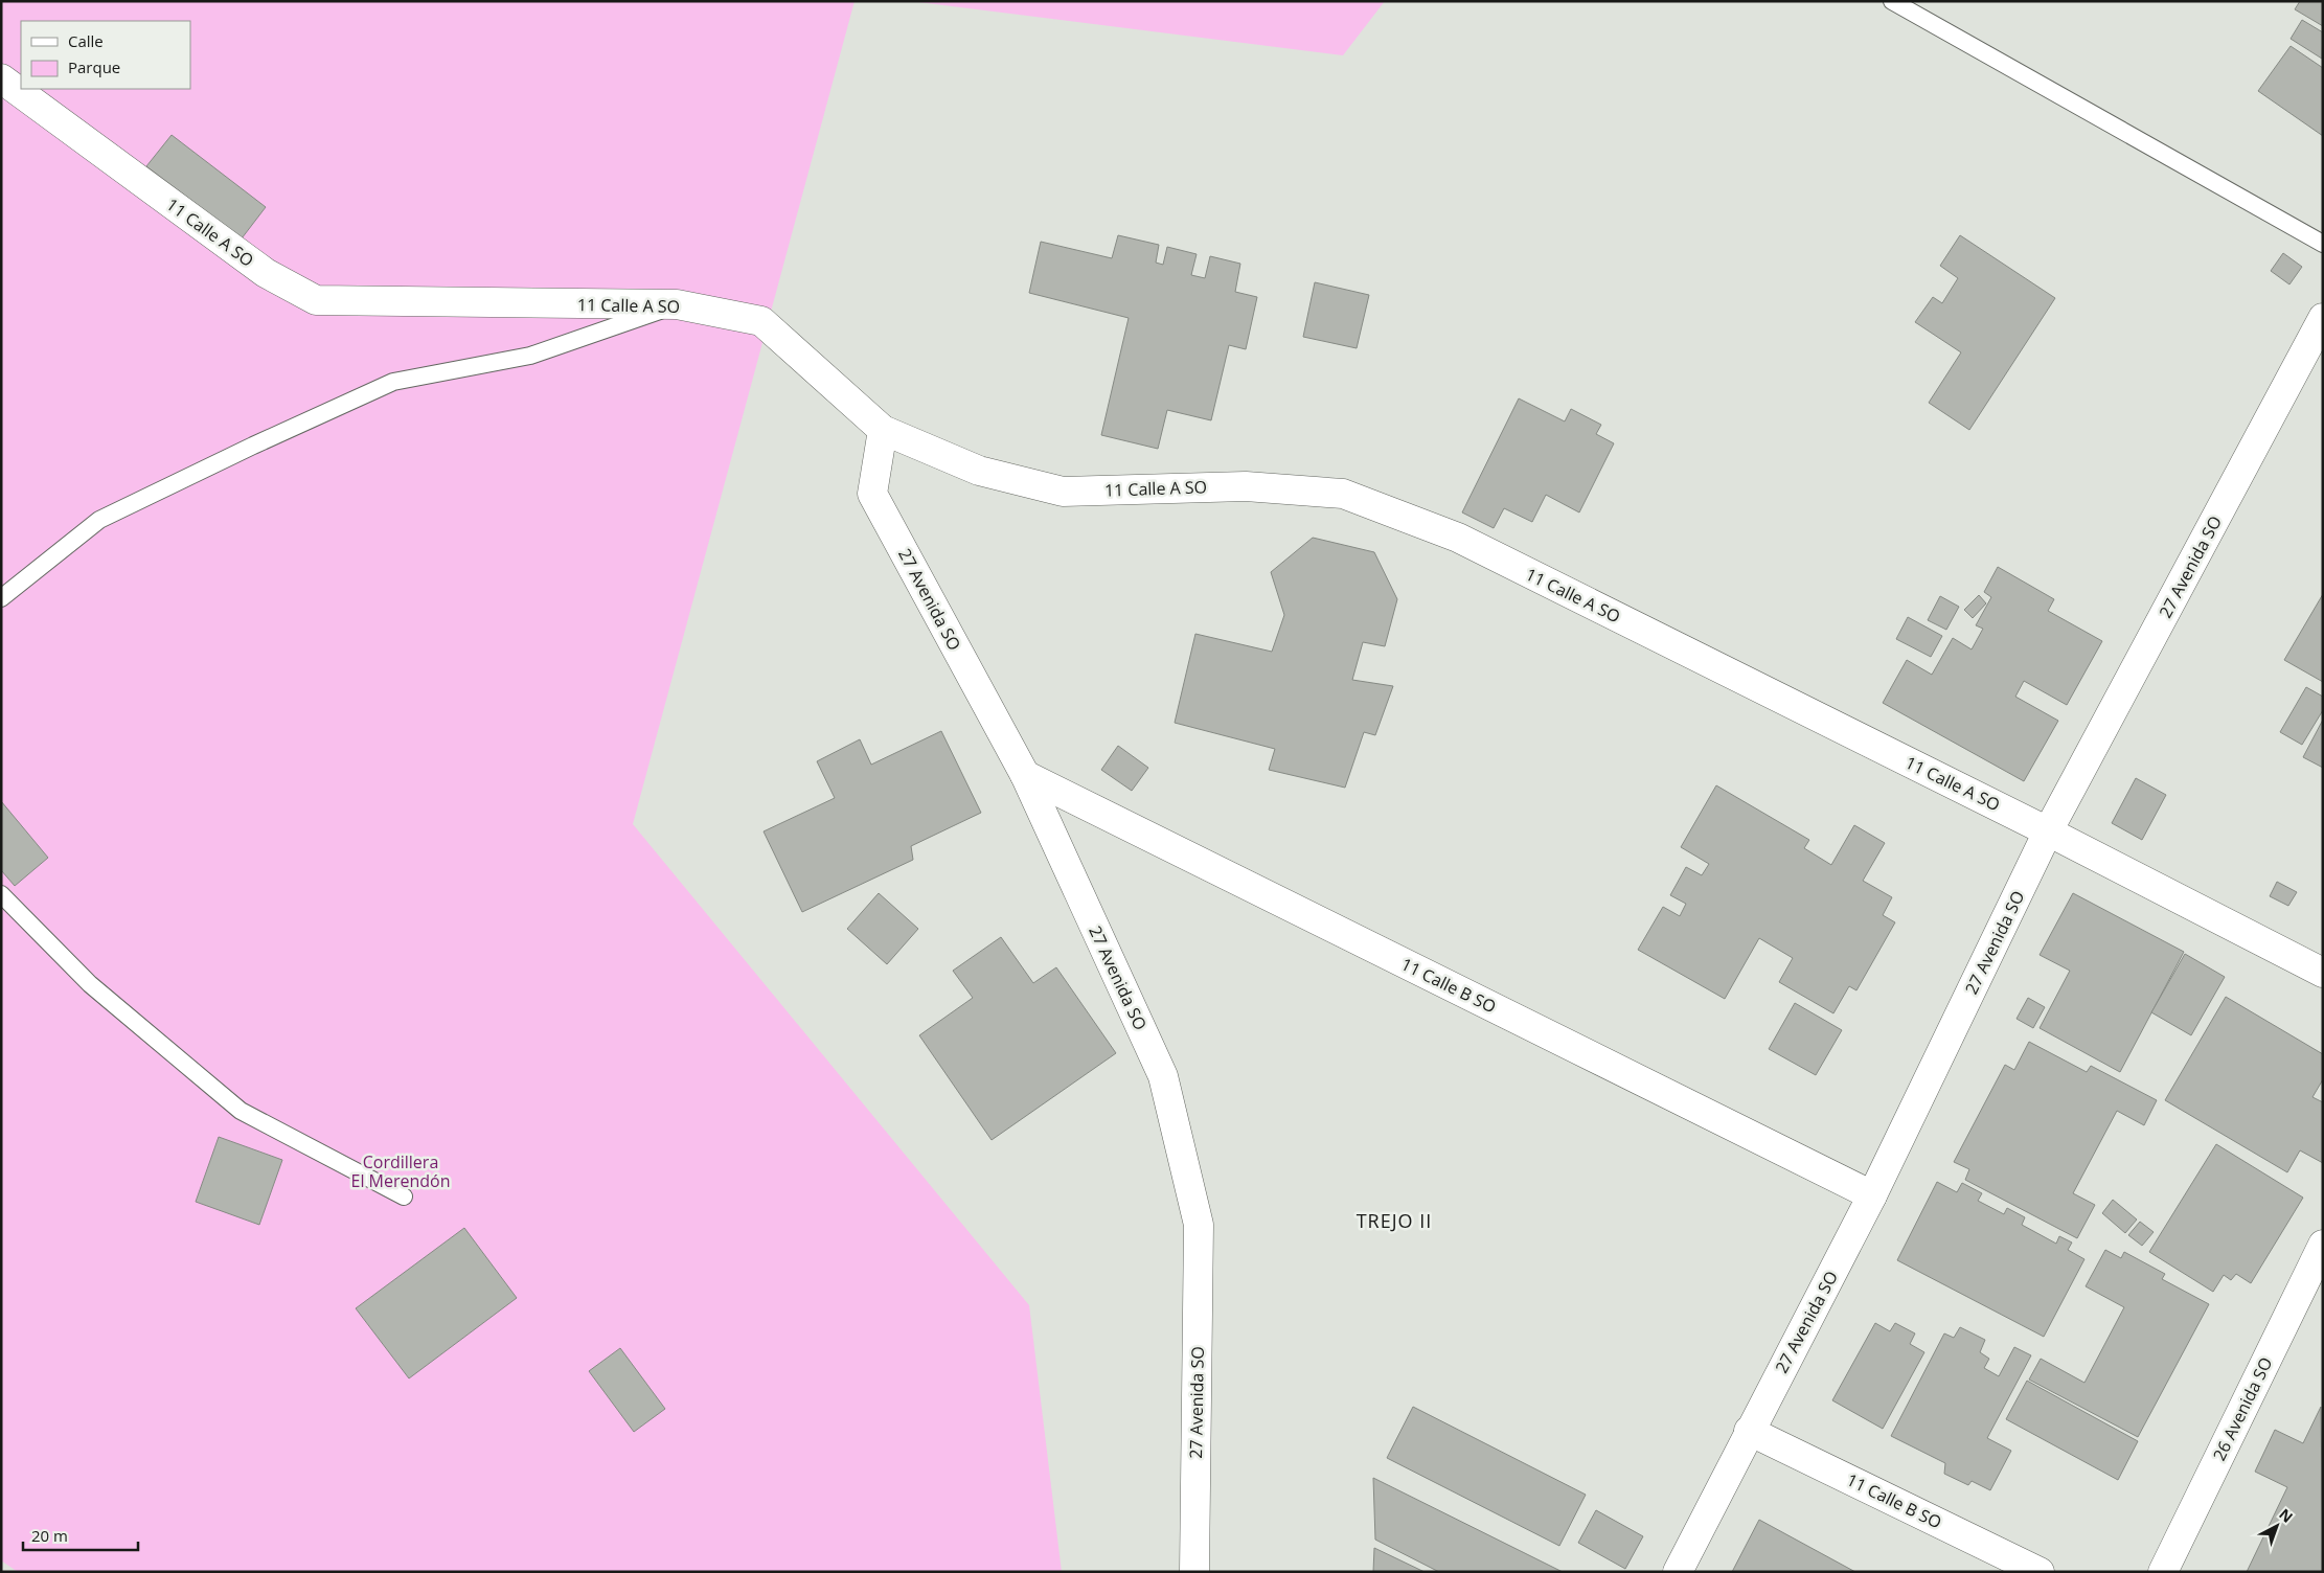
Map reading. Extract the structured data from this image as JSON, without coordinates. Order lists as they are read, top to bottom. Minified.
{"streets":{"street":["11 Calle A SO","27 Avenida SO","11 Calle B SO","26 Avenida SO"]},"crossings":[["11 Calle A SO","27 Avenida SO"],["27 Avenida SO","11 Calle B SO"]],"districts":["TREJO II"],"parks":["Cordillera El Merendón"],"legend":["Calle","Parque"],"scale_bar":"20 m","north":"top right"}
